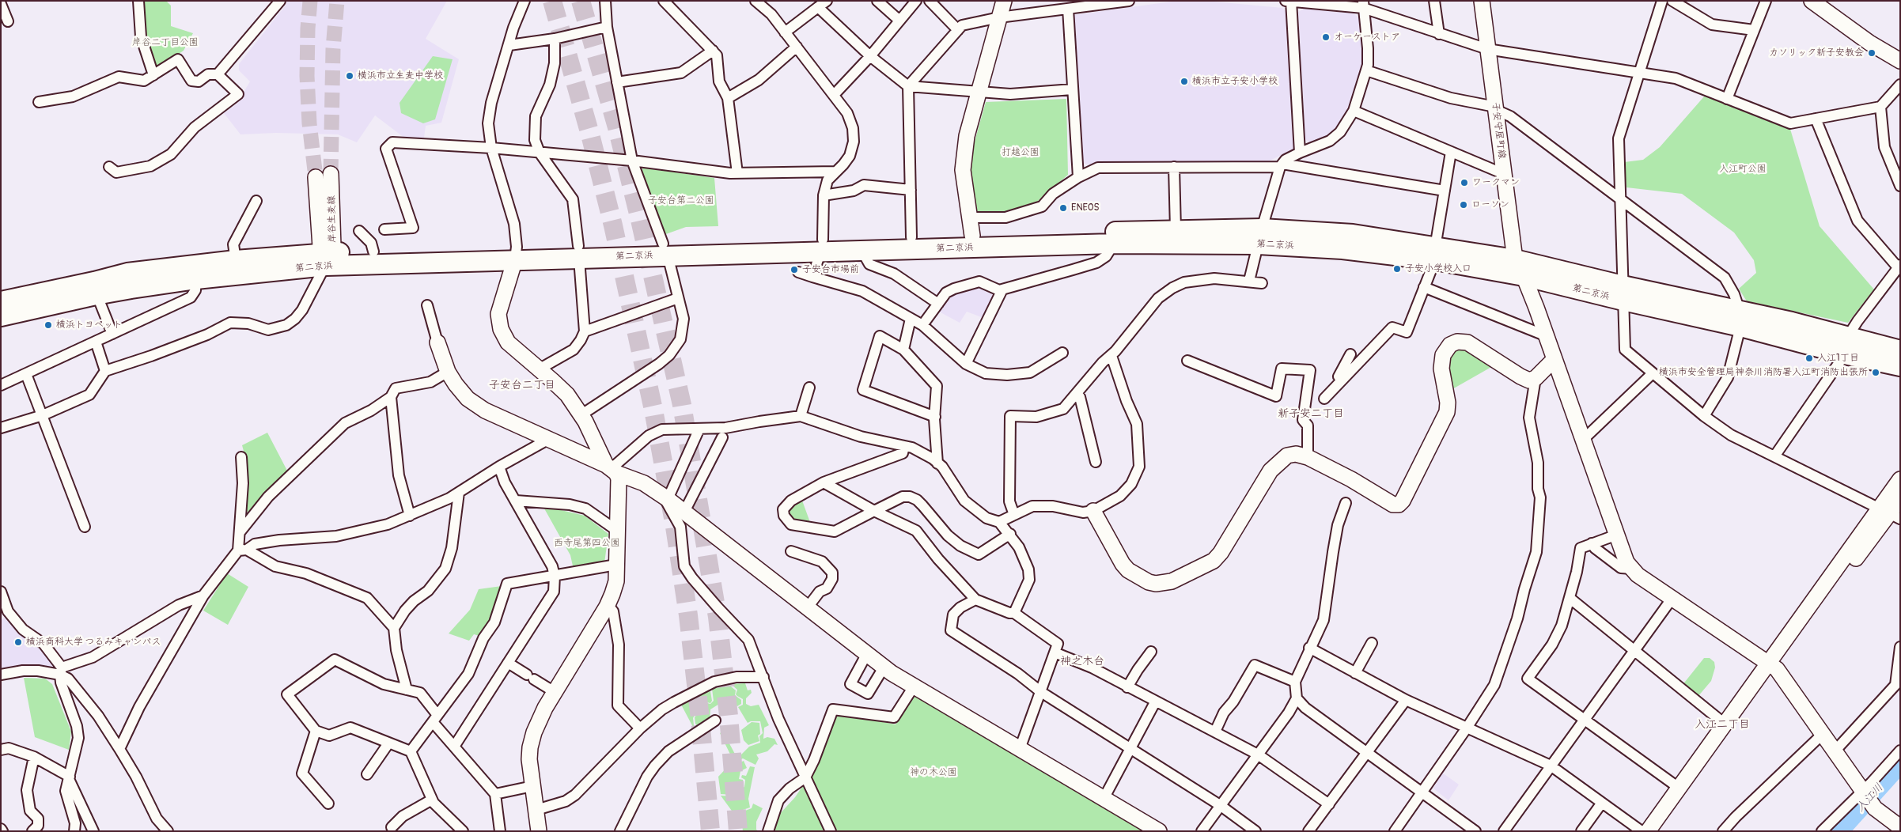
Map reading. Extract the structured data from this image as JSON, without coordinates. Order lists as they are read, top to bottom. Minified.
{"streets":{"highway":["第二京浜"],"street":["子安守屋町線","岸谷生麦線"]},"crossings":[["子安守屋町線","第二京浜"],["岸谷生麦線","第二京浜"]],"districts":["子安台二丁目","新子安二丁目","神之木台","入江二丁目"],"water":["入江川"],"parks":["岸谷二丁目公園","打越公園","入江町公園","子安台第二公園","西寺尾第四公園","神の木公園"],"places":["オーケーストア","カソリック新子安教会","横浜市立生麦中学校","横浜市立子安小学校","ワークマン","ローソン","ENEOS","子安小学校入口","子安台市場前","横浜トヨペット","入江1丁目","横浜市安全管理局神奈川消防署入江町消防出張所","横浜商科大学 つるみキャンパス"]}
